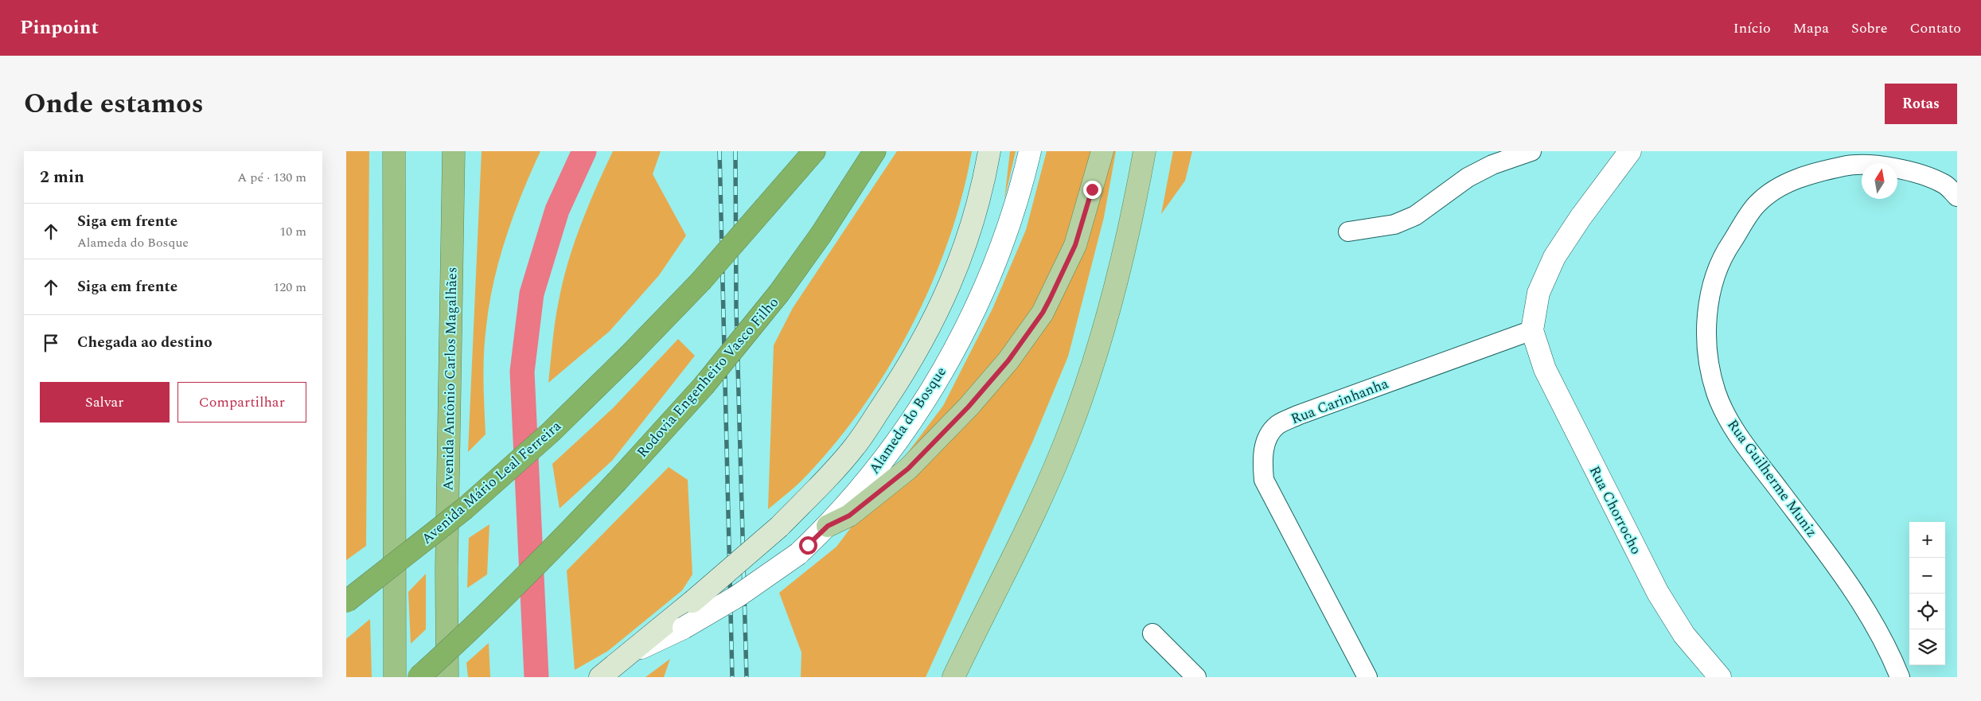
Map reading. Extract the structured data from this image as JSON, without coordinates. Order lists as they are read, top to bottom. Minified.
{"streets":{"highway":["Rodovia Engenheiro Vasco Filho","Avenida Antônio Carlos Magalhães","Avenida Mário Leal Ferreira"],"street":["Rua Carinhanha","Alameda do Bosque","Rua Guilherme Muniz","Rua Chorrocho"]},"crossings":[["Rua Carinhanha","Rua Chorrocho"]],"north":"top","page":{"header":"Pinpoint","nav":["Início","Mapa","Sobre","Contato"],"title":"Onde estamos","buttons":["Rotas",["Salvar","Compartilhar"]],"heading":["2 min","A pé · 130 m"],"list":[["Siga em frente","Alameda do Bosque","10 m"],["Siga em frente","120 m"],"Chegada ao destino"],"map_buttons":["+","−"]}}
